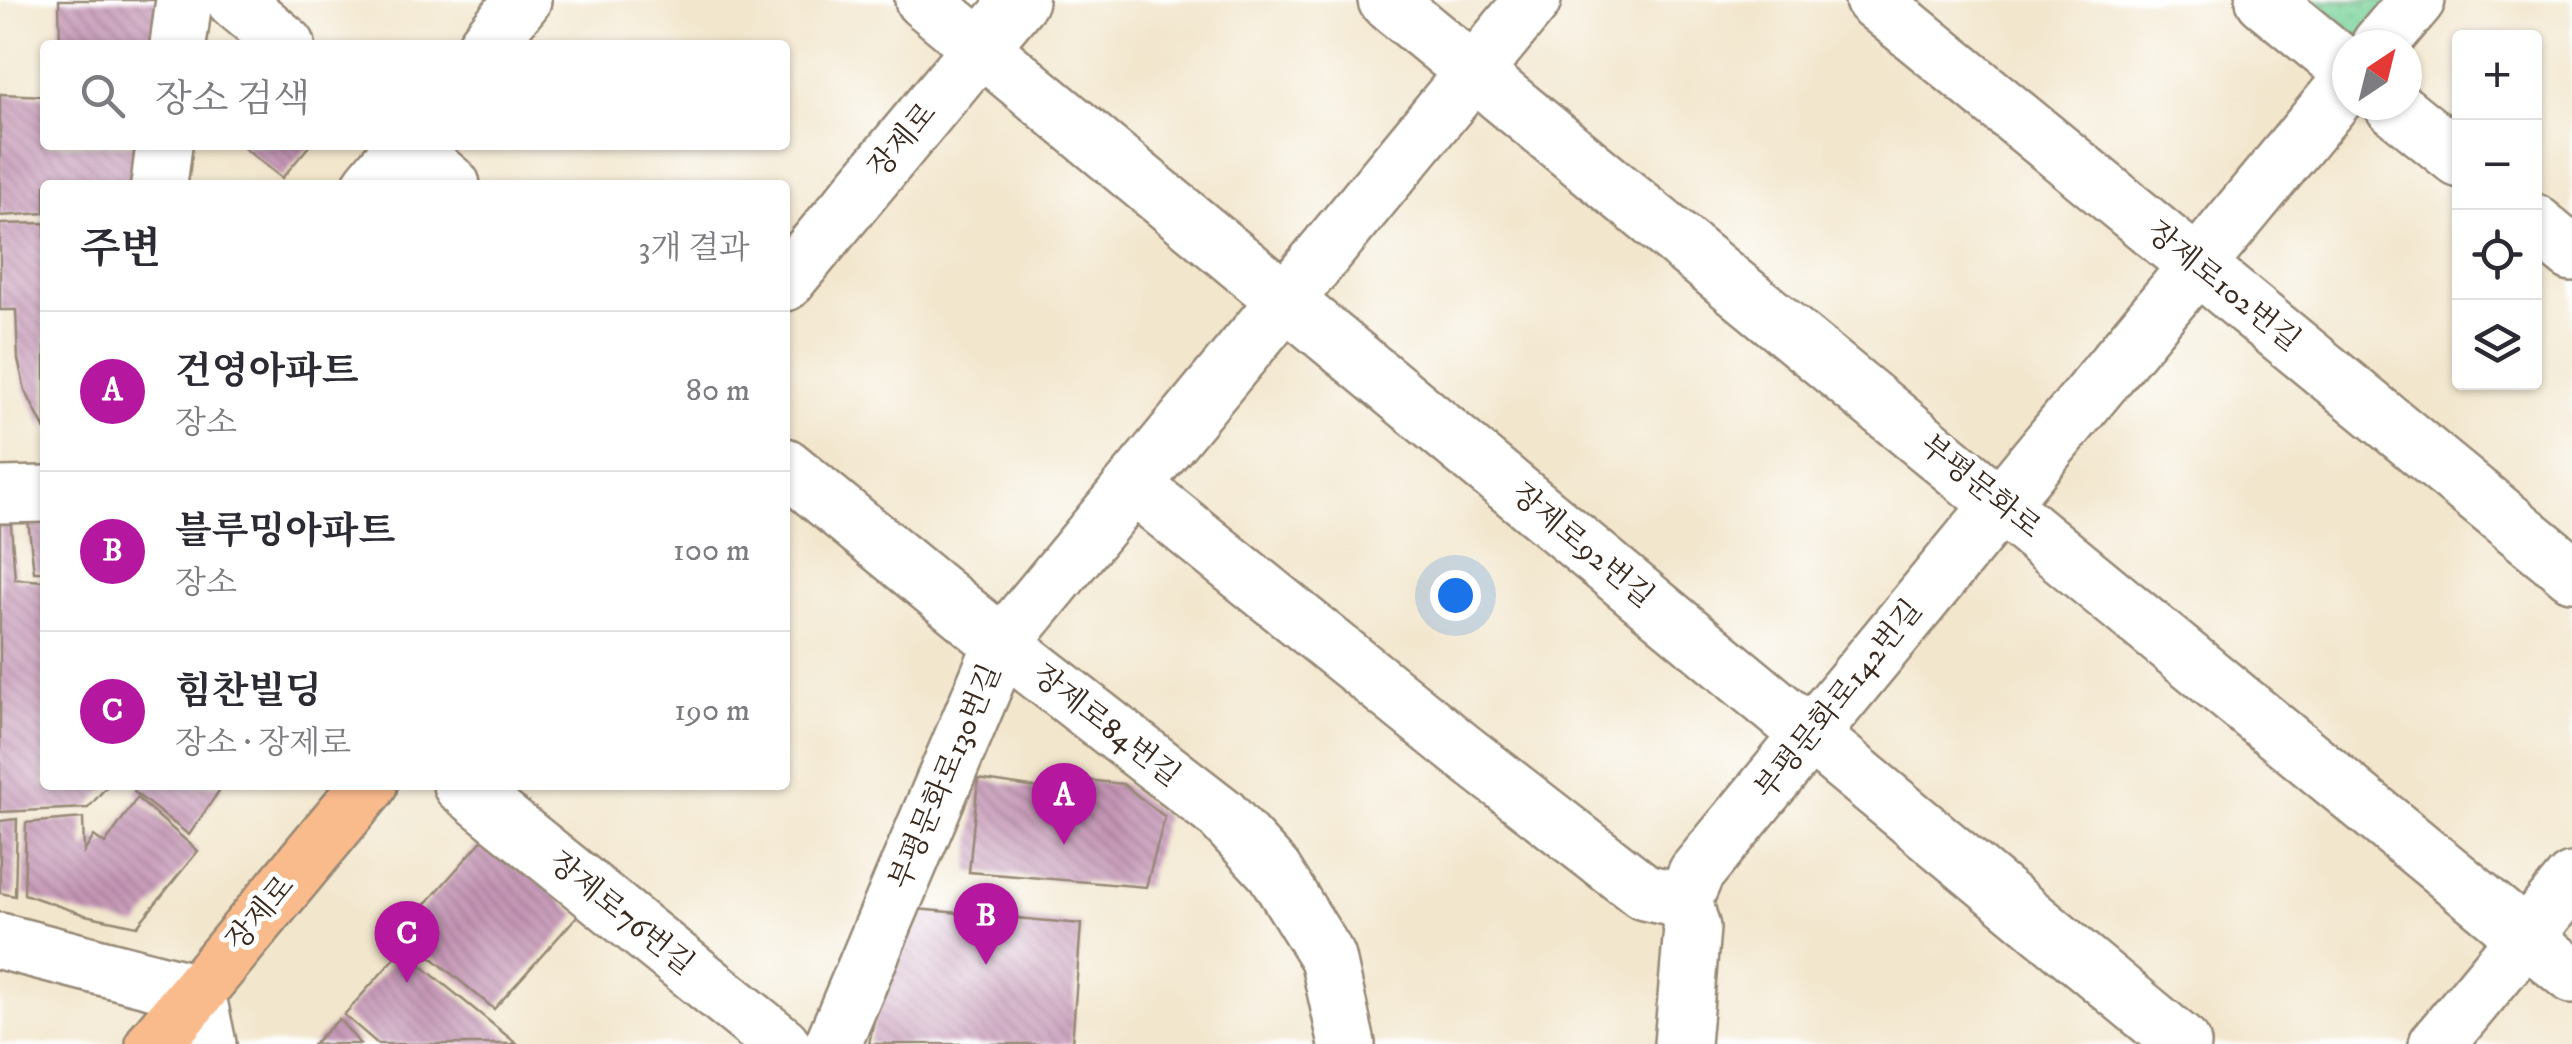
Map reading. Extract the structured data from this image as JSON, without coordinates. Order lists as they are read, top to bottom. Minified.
{"streets":{"main road":["장제로"],"street":["장제로102번길","부평문화로","장제로92번길","부평문화로142번길","장제로84번길","부평문화로130번길","장제로76번길"]},"crossings":[["장제로","장제로92번길"],["장제로102번길","부평문화로142번길"],["부평문화로","부평문화로142번길"],["부평문화로","부평문화로130번길"],["장제로92번길","부평문화로142번길"],["장제로92번길","부평문화로130번길"],["장제로84번길","부평문화로130번길"]],"north":"top right","page":{"map_buttons":["+","−"],"search":"장소 검색","heading":["주변","3개 결과"],"list":[{"mark":"A","name":"건영아파트","note":"장소","value":"80 m"},{"mark":"B","name":"블루밍아파트","note":"장소","value":"100 m"},{"mark":"C","name":"힘찬빌딩","note":"장소 · 장제로","value":"190 m"}],"pins":["A","B","C"]}}
